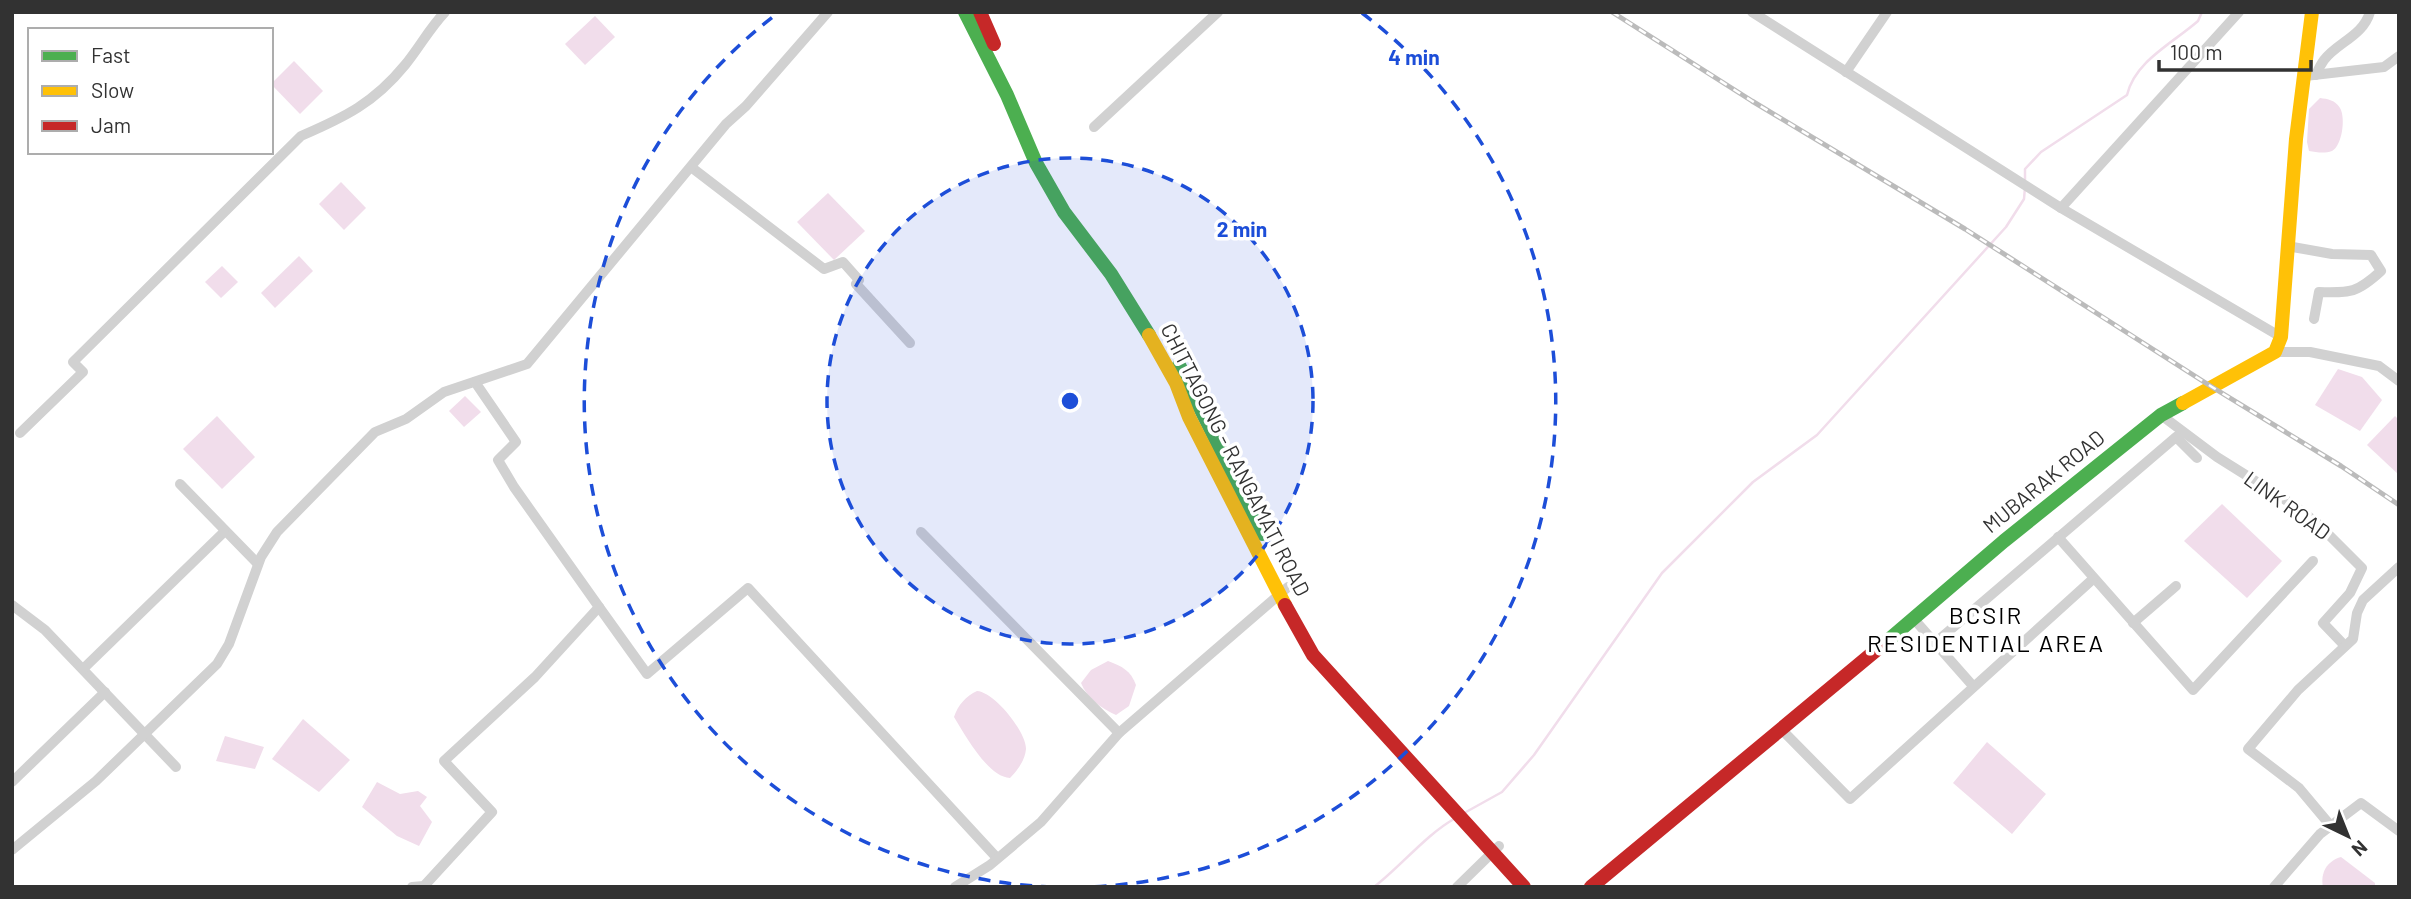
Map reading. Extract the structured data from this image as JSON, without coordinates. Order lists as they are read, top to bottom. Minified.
{"streets":{"main road":["CHITTAGONG - RANGAMATI ROAD","MUBARAK ROAD"],"street":["LINK ROAD"]},"crossings":[["MUBARAK ROAD","LINK ROAD"]],"districts":["BCSIR RESIDENTIAL AREA"],"legend":["Fast","Slow","Jam"],"scale_bar":"100 m","north":"bottom right","rings":["4 min","2 min"]}
